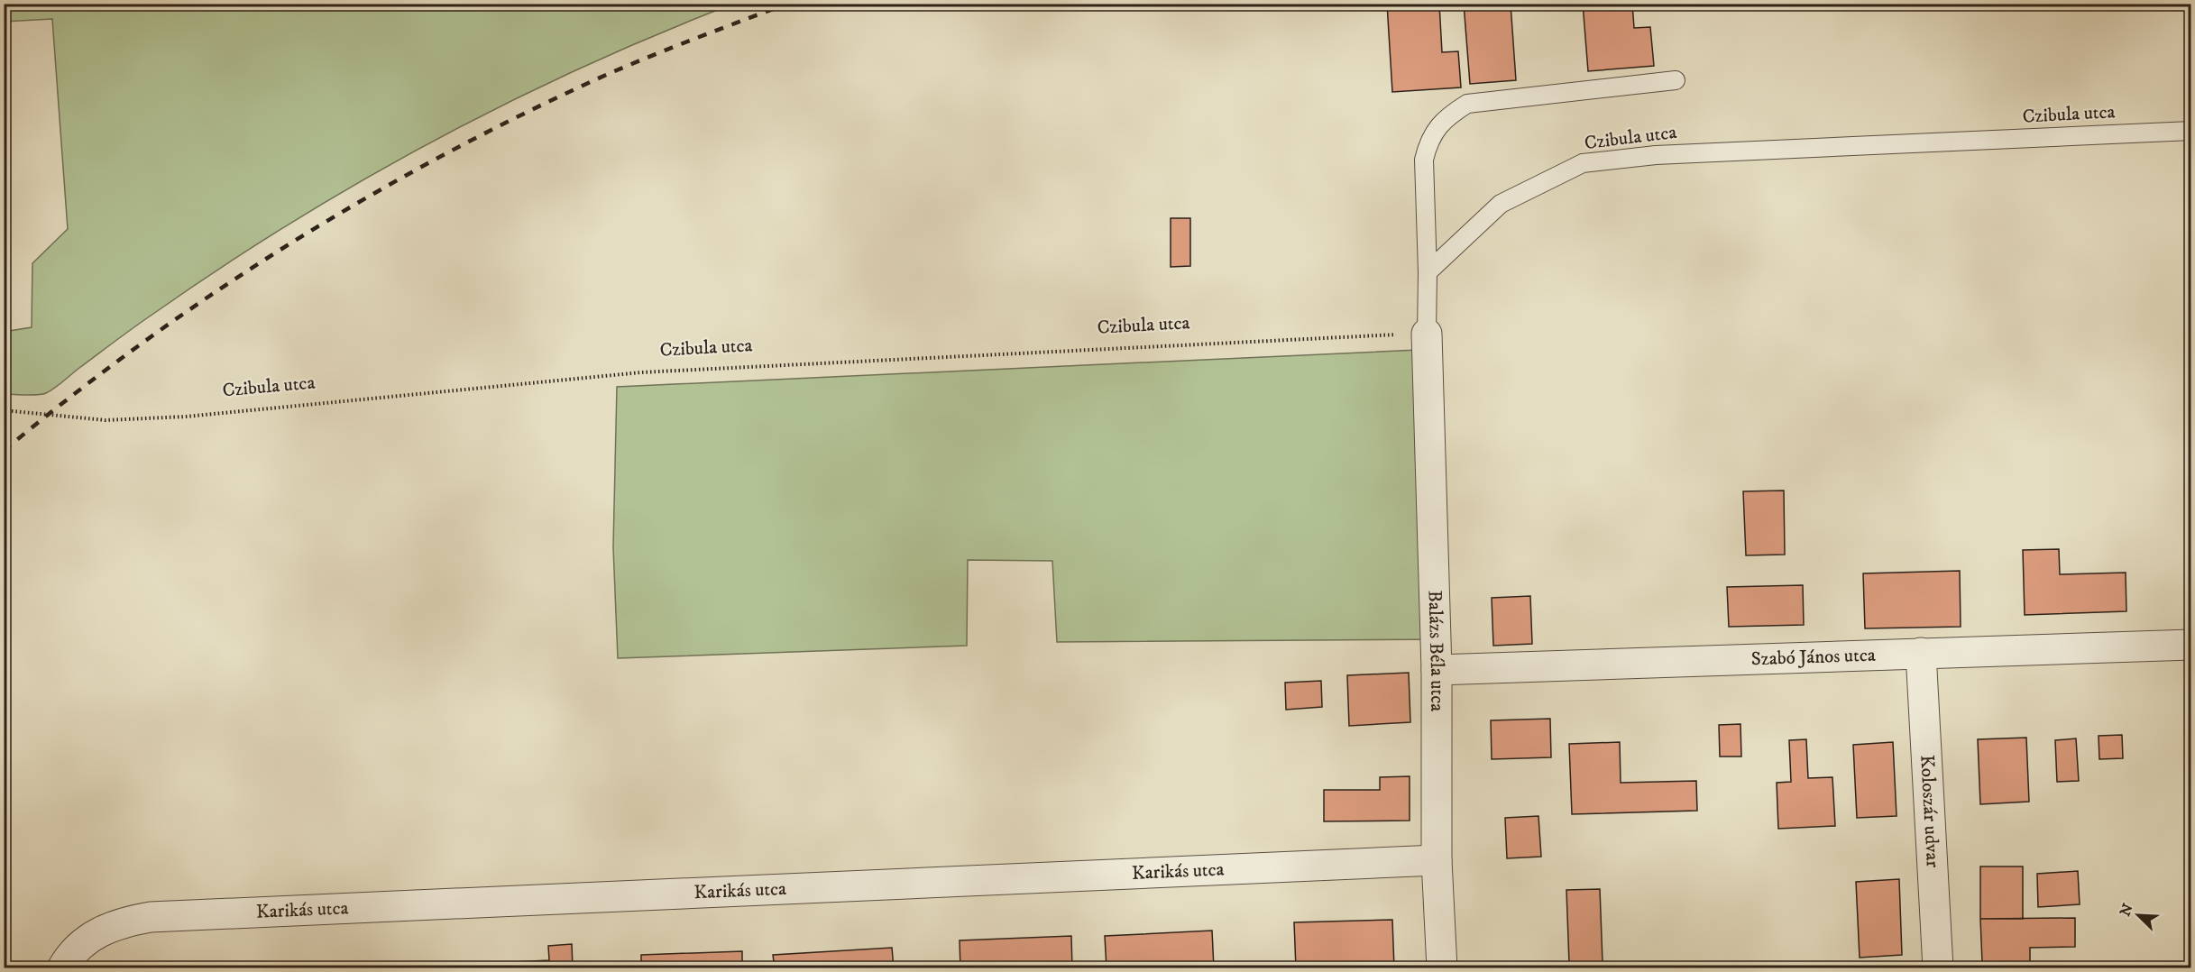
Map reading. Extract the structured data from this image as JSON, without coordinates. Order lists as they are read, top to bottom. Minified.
{"streets":{"street":["Balázs Béla utca","Szabó János utca","Koloszár udvar","Karikás utca"],"lane":["Czibula utca"]},"crossings":[["Czibula utca","Balázs Béla utca"],["Balázs Béla utca","Szabó János utca"],["Balázs Béla utca","Karikás utca"],["Szabó János utca","Koloszár udvar"]],"north":"top left"}
